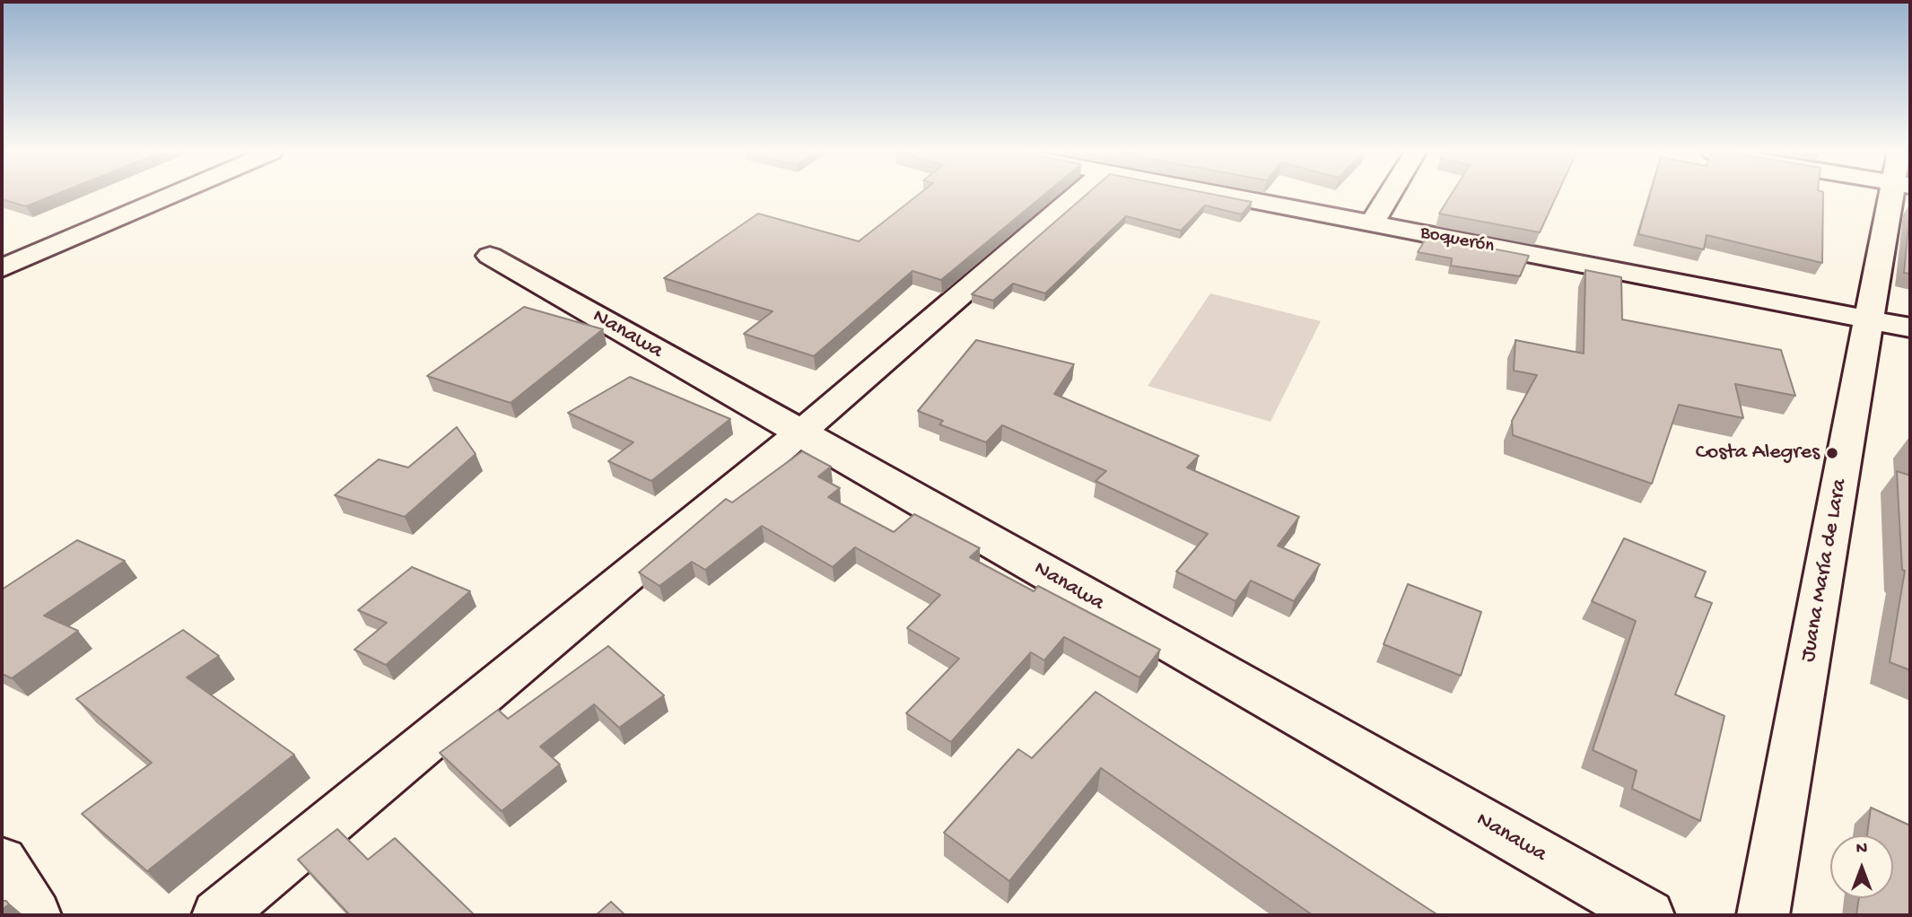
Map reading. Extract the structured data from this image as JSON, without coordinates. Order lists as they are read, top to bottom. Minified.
{"streets":{"street":["Boquerón","Nanawa","Juana María de Lara"]},"crossings":[["Boquerón","Juana María de Lara"]],"places":["Costa Alegres"],"north":"top"}
